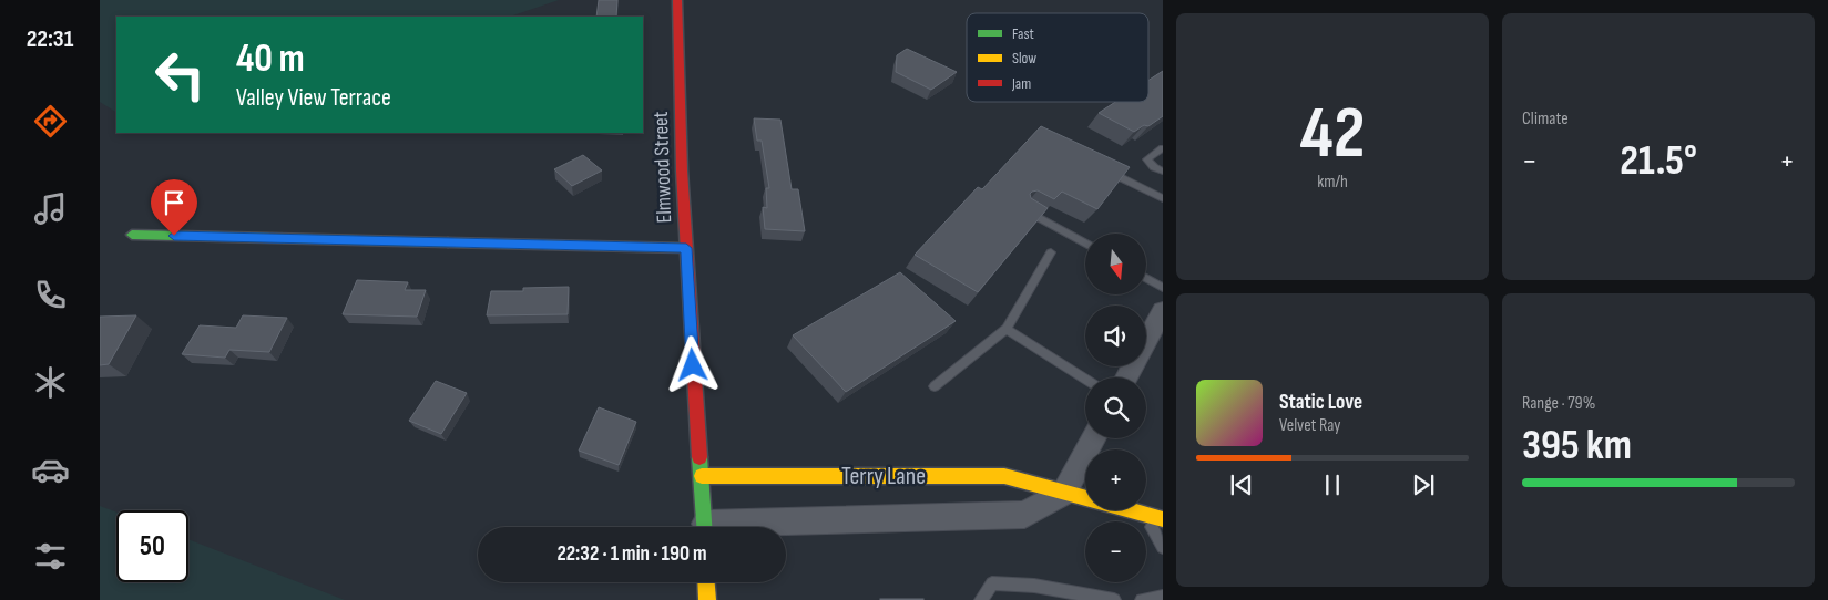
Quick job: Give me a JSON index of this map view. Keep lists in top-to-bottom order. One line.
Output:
{"streets":{"street":["Elmwood Street","Terry Lane"]},"crossings":[["Elmwood Street","Terry Lane"]],"legend":["Fast","Slow","Jam"],"north":"bottom","page":{"tabs":"22:31","tile":[["42","km/h"],"Climate",["Range · 79%","395 km"]],"turn":["40 m","Valley View Terrace"],"heat":["−","21.5°","+"],"map_buttons":["+","−"],"song":["Static Love","Velvet Ray"],"limit":"50","trip":"22:32 · 1 min · 190 m"}}
